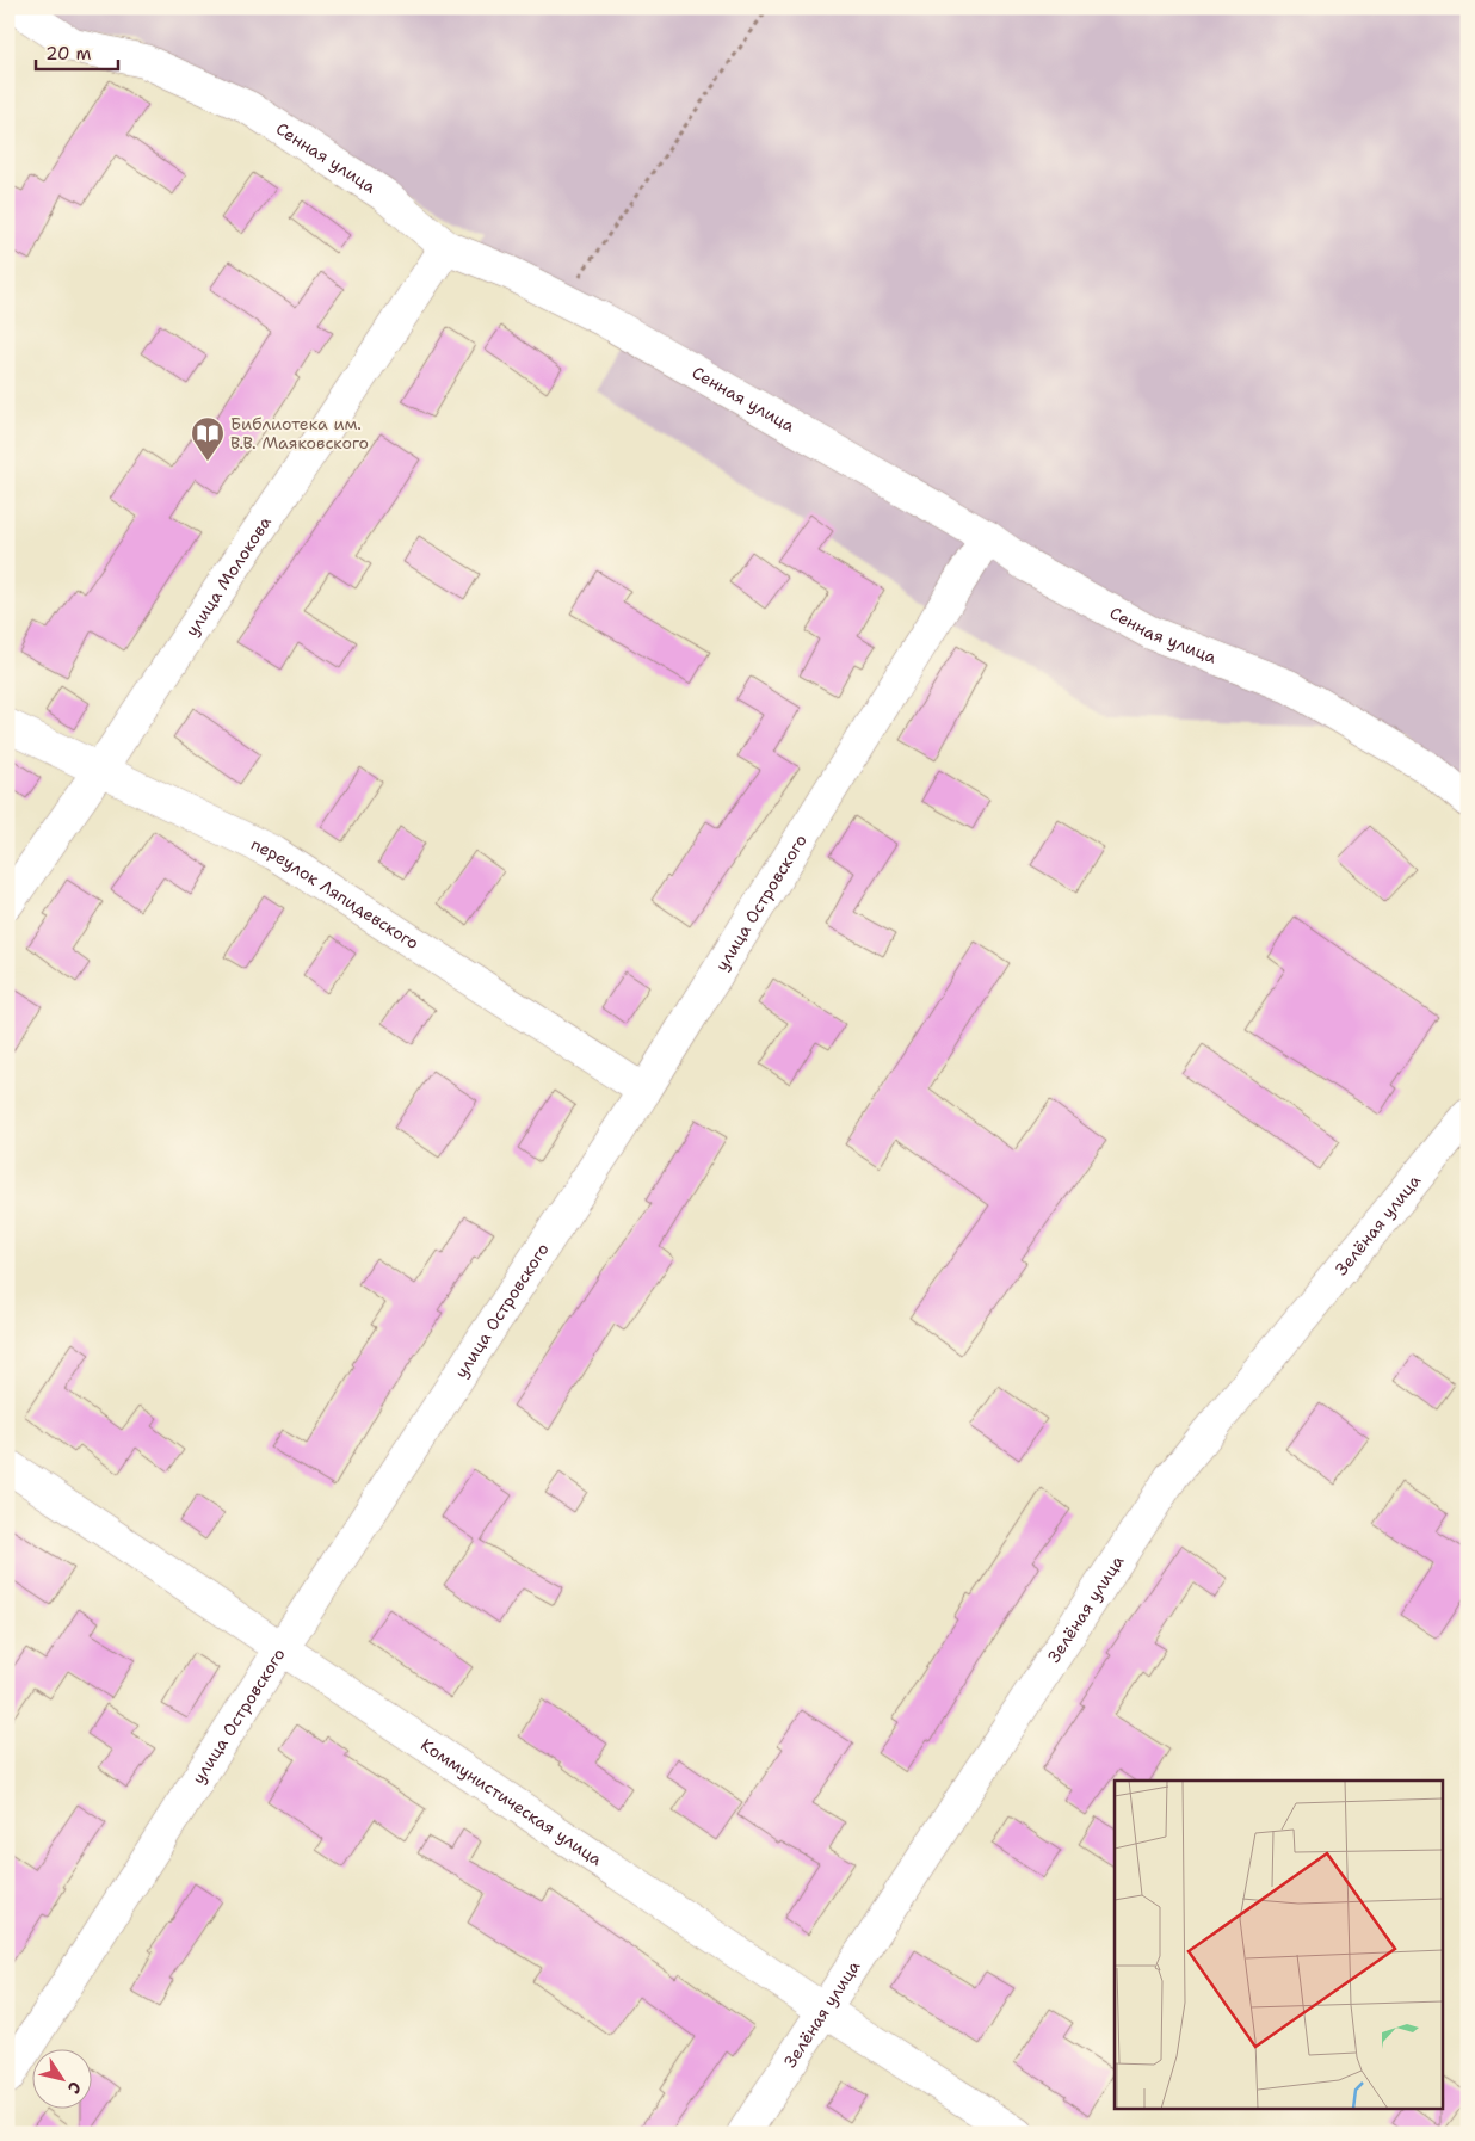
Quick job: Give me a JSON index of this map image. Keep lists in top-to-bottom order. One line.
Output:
{"streets":{"street":["Сенная улица","улица Молокова","переулок Ляпидевского","улица Островского","Зелёная улица","Коммунистическая улица"]},"crossings":[["Сенная улица","улица Молокова"],["Сенная улица","улица Островского"],["улица Молокова","переулок Ляпидевского"],["переулок Ляпидевского","улица Островского"],["улица Островского","Коммунистическая улица"],["Зелёная улица","Коммунистическая улица"]],"places":{"library":["Библиотека им. В.В. Маяковского"]},"scale_bar":"20 m","north":"bottom right"}
